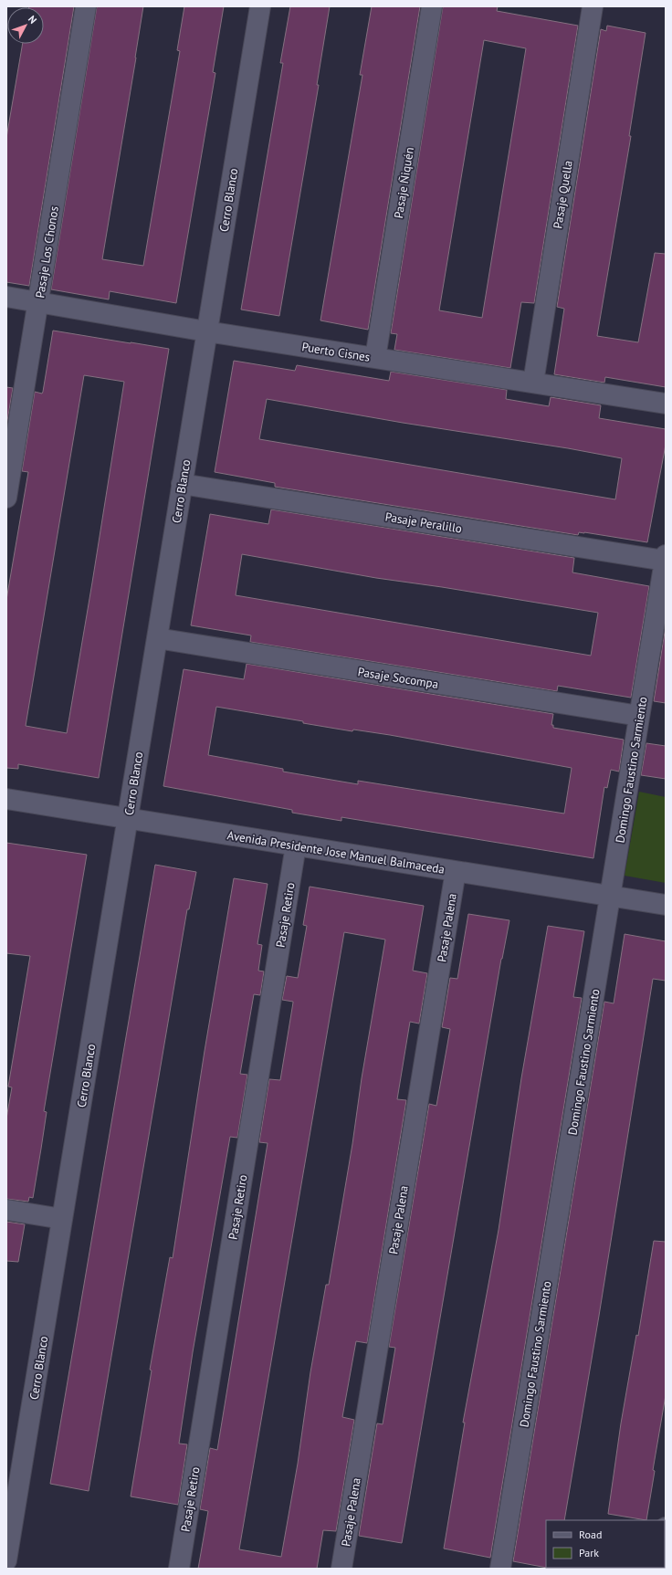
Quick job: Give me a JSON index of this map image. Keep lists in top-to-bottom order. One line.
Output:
{"streets":{"street":["Pasaje Ñiquén","Pasaje Quella","Cerro Blanco","Pasaje Los Chonos","Puerto Cisnes","Pasaje Peralillo","Pasaje Socompa","Domingo Faustino Sarmiento","Avenida Presidente Jose Manuel Balmaceda","Pasaje Retiro","Pasaje Palena"]},"crossings":[["Pasaje Ñiquén","Puerto Cisnes"],["Pasaje Quella","Puerto Cisnes"],["Cerro Blanco","Puerto Cisnes"],["Cerro Blanco","Pasaje Peralillo"],["Cerro Blanco","Pasaje Socompa"],["Cerro Blanco","Avenida Presidente Jose Manuel Balmaceda"],["Pasaje Los Chonos","Puerto Cisnes"],["Pasaje Peralillo","Domingo Faustino Sarmiento"],["Pasaje Socompa","Domingo Faustino Sarmiento"],["Domingo Faustino Sarmiento","Avenida Presidente Jose Manuel Balmaceda"],["Avenida Presidente Jose Manuel Balmaceda","Pasaje Retiro"],["Avenida Presidente Jose Manuel Balmaceda","Pasaje Palena"]],"legend":["Road","Park"],"north":"top right"}
